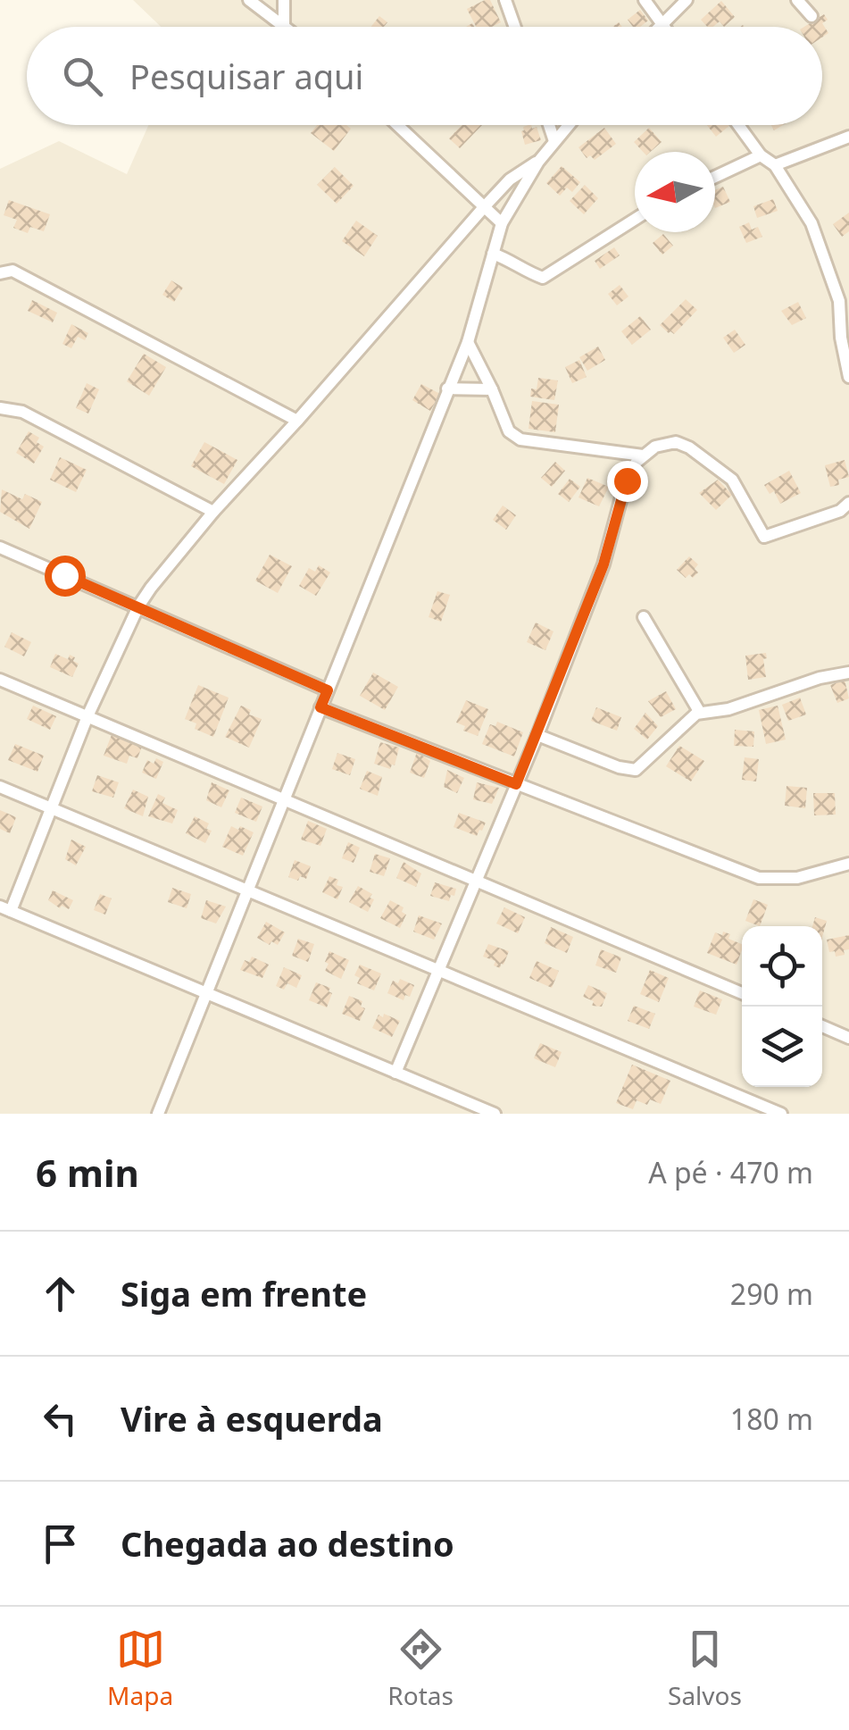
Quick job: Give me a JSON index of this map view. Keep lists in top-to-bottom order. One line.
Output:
{"north":"left","page":{"search":"Pesquisar aqui","heading":["6 min","A pé · 470 m"],"list":[["Siga em frente","290 m"],["Vire à esquerda","180 m"],"Chegada ao destino"],"nav":["Mapa","Rotas","Salvos"]}}
